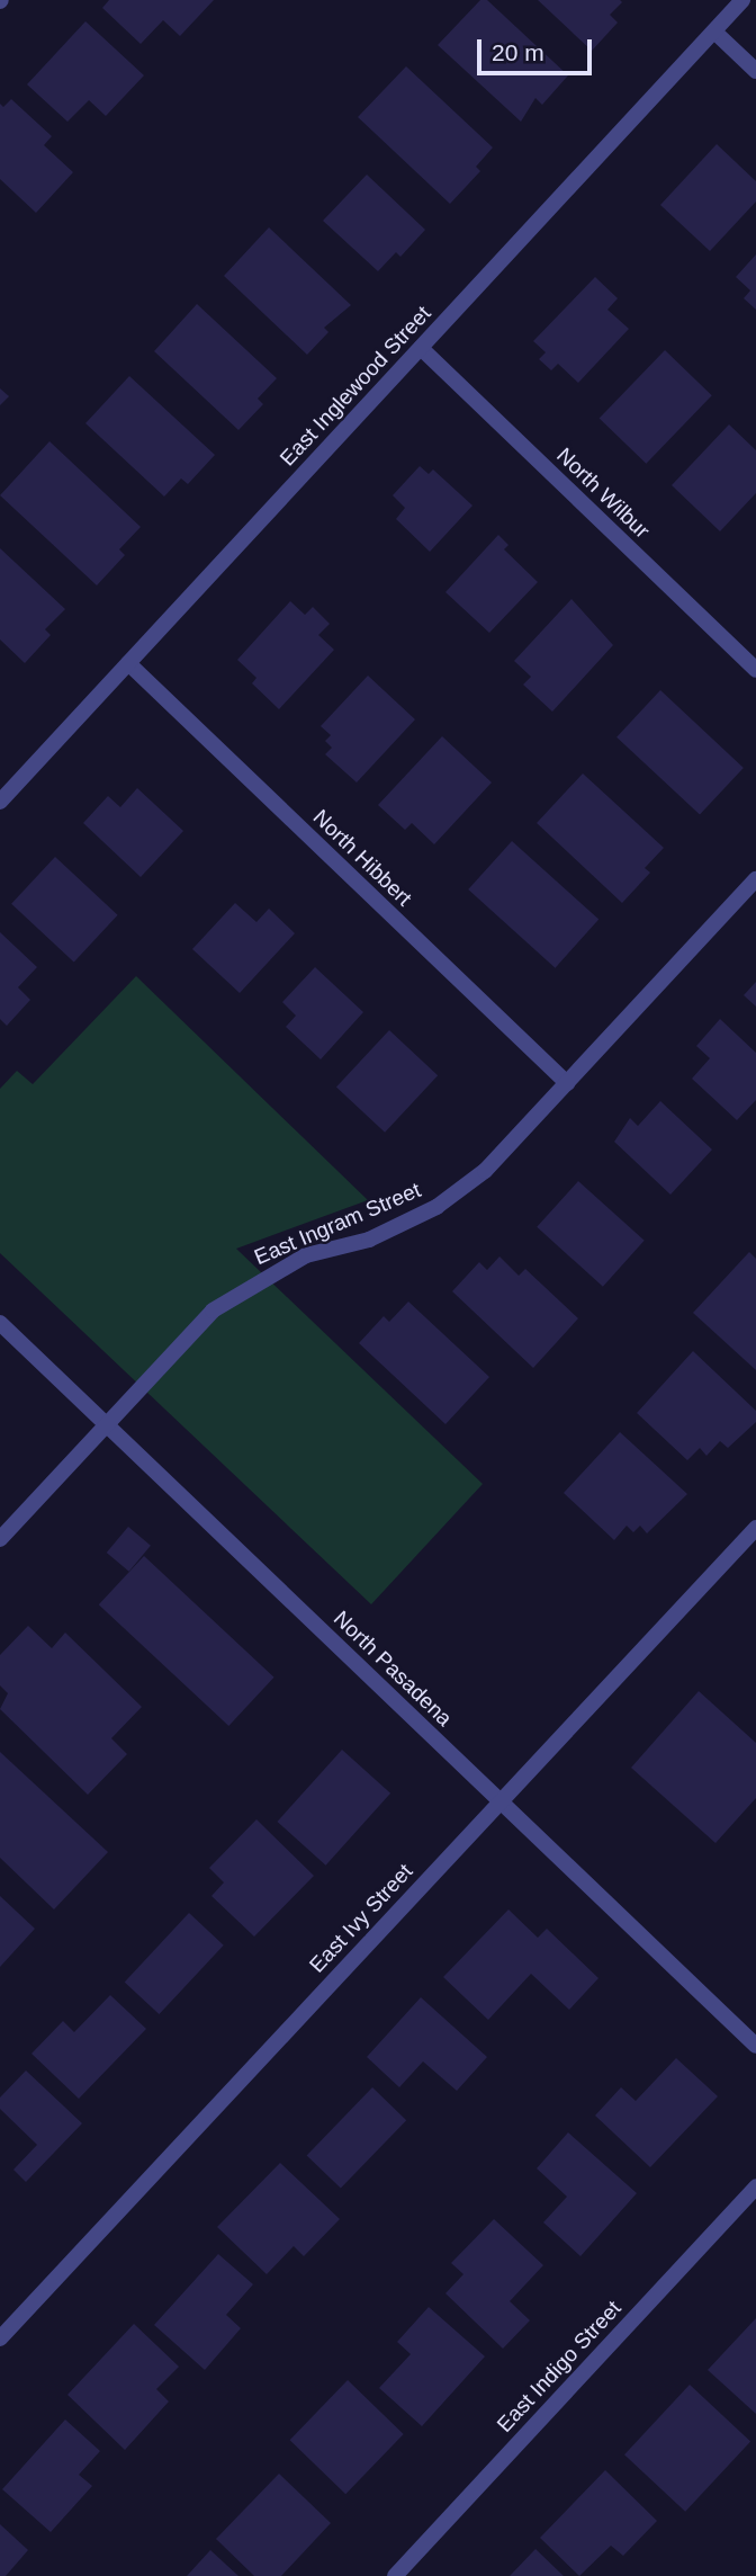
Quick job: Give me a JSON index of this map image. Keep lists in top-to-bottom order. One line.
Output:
{"streets":{"street":["East Inglewood Street","North Wilbur","North Hibbert","East Ingram Street","North Pasadena","East Ivy Street","East Indigo Street"]},"crossings":[["East Inglewood Street","North Wilbur"],["East Inglewood Street","North Hibbert"],["North Hibbert","East Ingram Street"],["East Ingram Street","North Pasadena"],["North Pasadena","East Ivy Street"]],"scale_bar":"20 m"}
